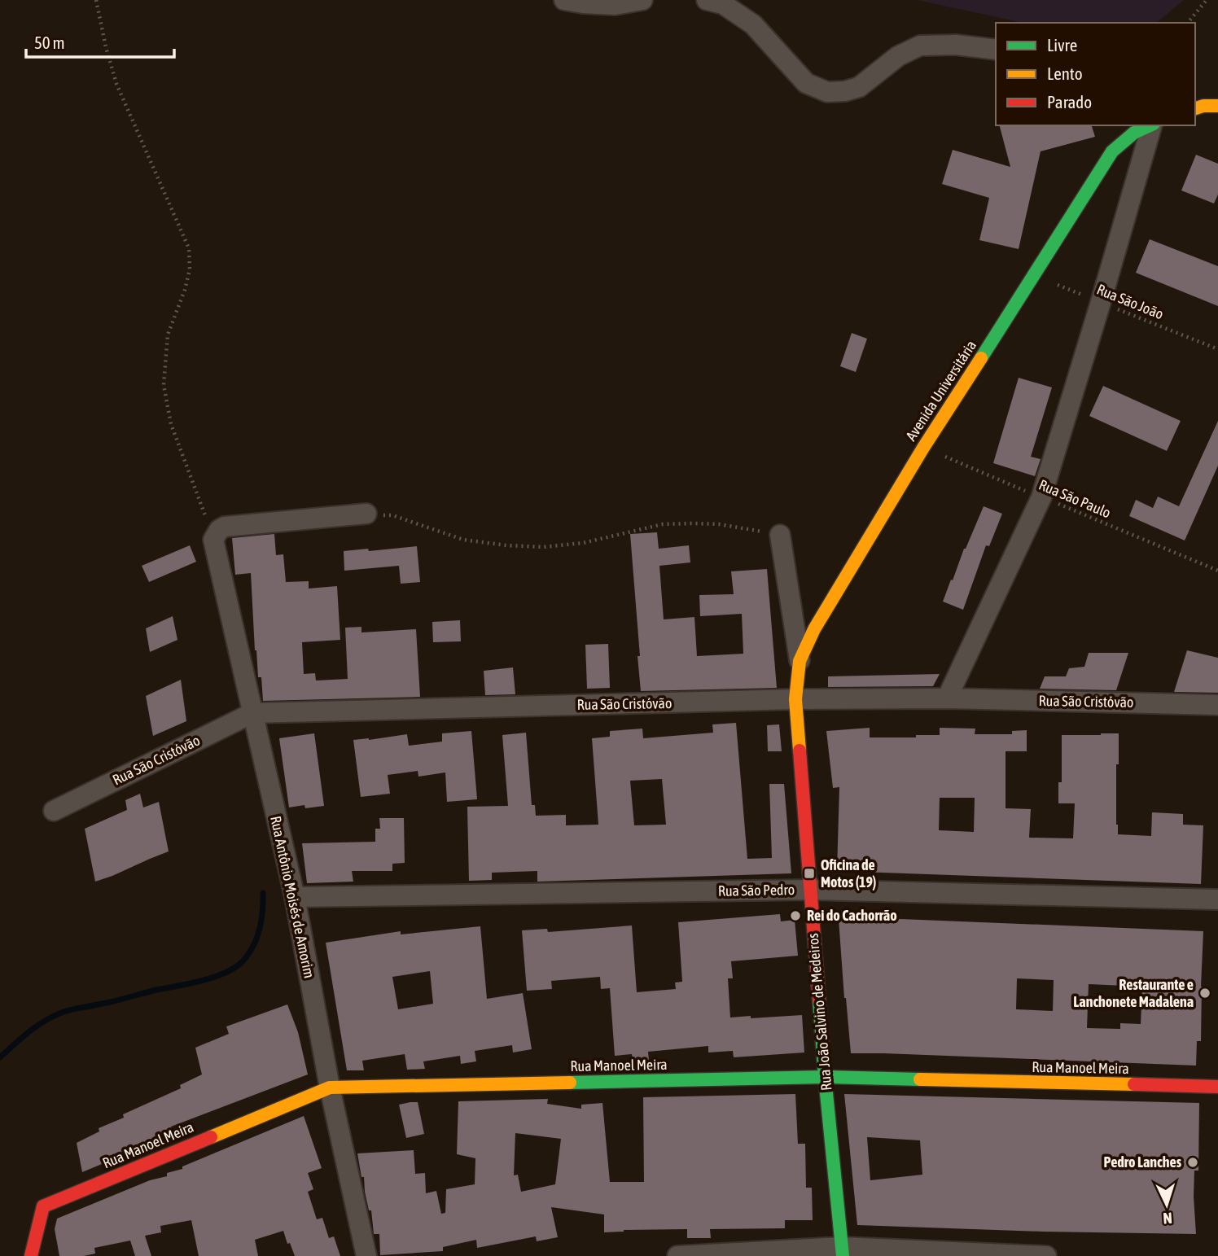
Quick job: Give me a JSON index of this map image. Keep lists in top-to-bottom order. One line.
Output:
{"streets":{"street":["Avenida Universitária","Rua São Cristóvão","Rua São Pedro","Rua Antônio Moisés de Amorim","Rua João Salvino de Medeiros","Rua Manoel Meira"],"path":["Rua São João","Rua São Paulo"]},"crossings":[["Rua São João","Avenida Universitária"],["Avenida Universitária","Rua São Paulo"],["Avenida Universitária","Rua São Cristóvão"],["Avenida Universitária","Rua João Salvino de Medeiros"],["Rua São Cristóvão","Rua Antônio Moisés de Amorim"],["Rua São Cristóvão","Rua João Salvino de Medeiros"],["Rua São Pedro","Rua Antônio Moisés de Amorim"],["Rua São Pedro","Rua João Salvino de Medeiros"],["Rua Antônio Moisés de Amorim","Rua Manoel Meira"],["Rua João Salvino de Medeiros","Rua Manoel Meira"]],"places":{"transit":["Oficina de Motos (19)"],"other":["Rei do Cachorrão","Restaurante e Lanchonete Madalena","Pedro Lanches"]},"legend":["Livre","Lento","Parado"],"scale_bar":"50 m","north":"bottom"}
